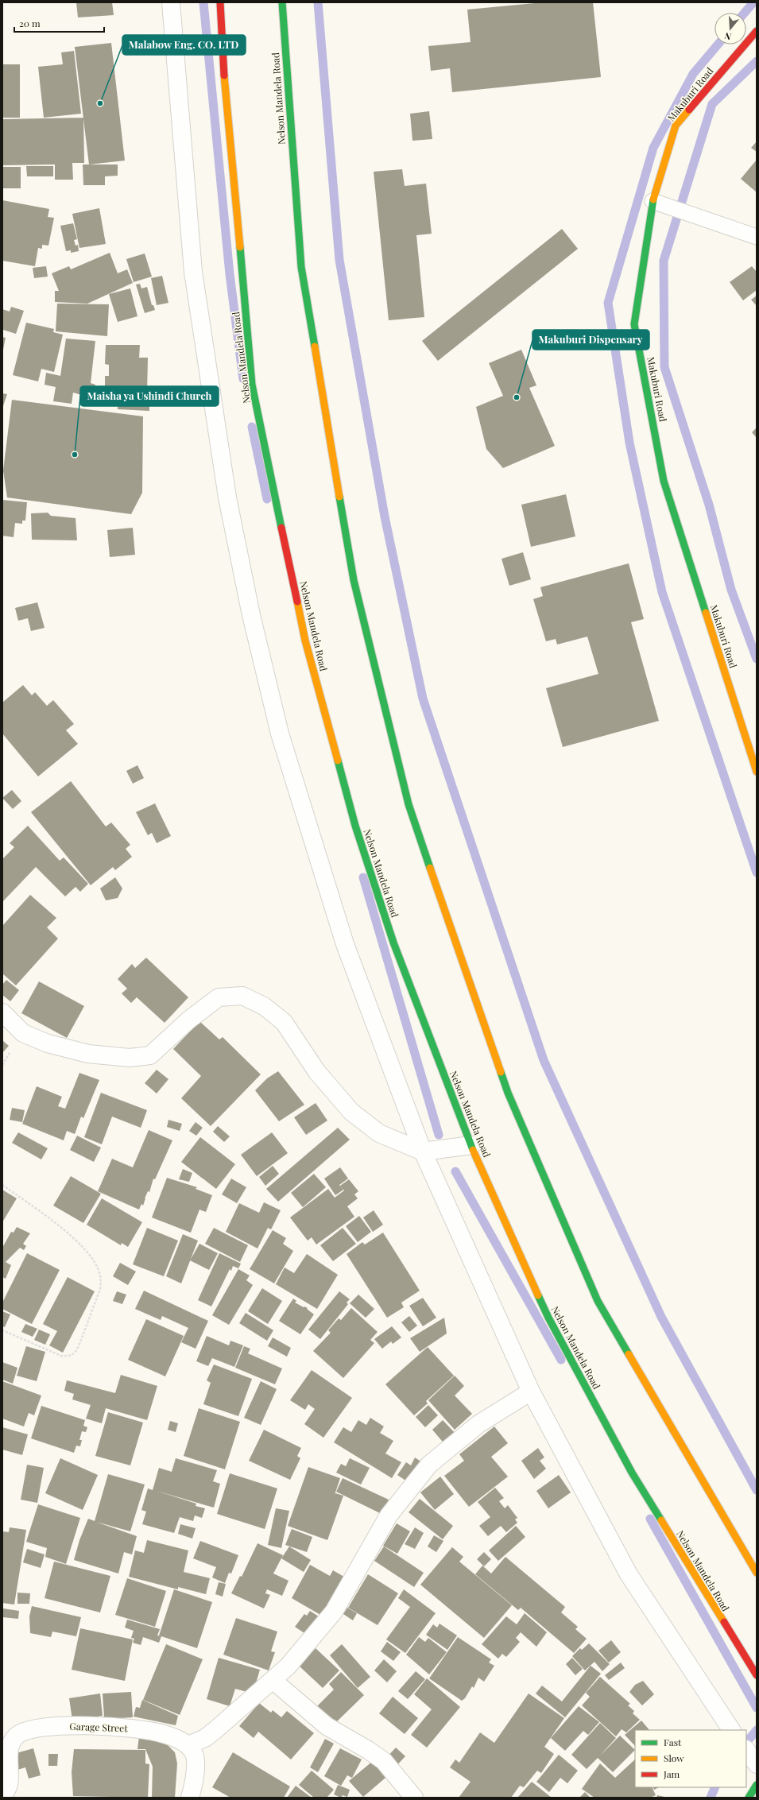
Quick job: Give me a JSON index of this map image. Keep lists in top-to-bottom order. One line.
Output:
{"streets":{"main road":["Makuburi Road","Nelson Mandela Road"],"street":["Garage Street"]},"places":["Malabow Eng. CO. LTD","Makuburi Dispensary","Maisha ya Ushindi Church"],"legend":["Fast","Slow","Jam"],"scale_bar":"20 m","north":"bottom"}
